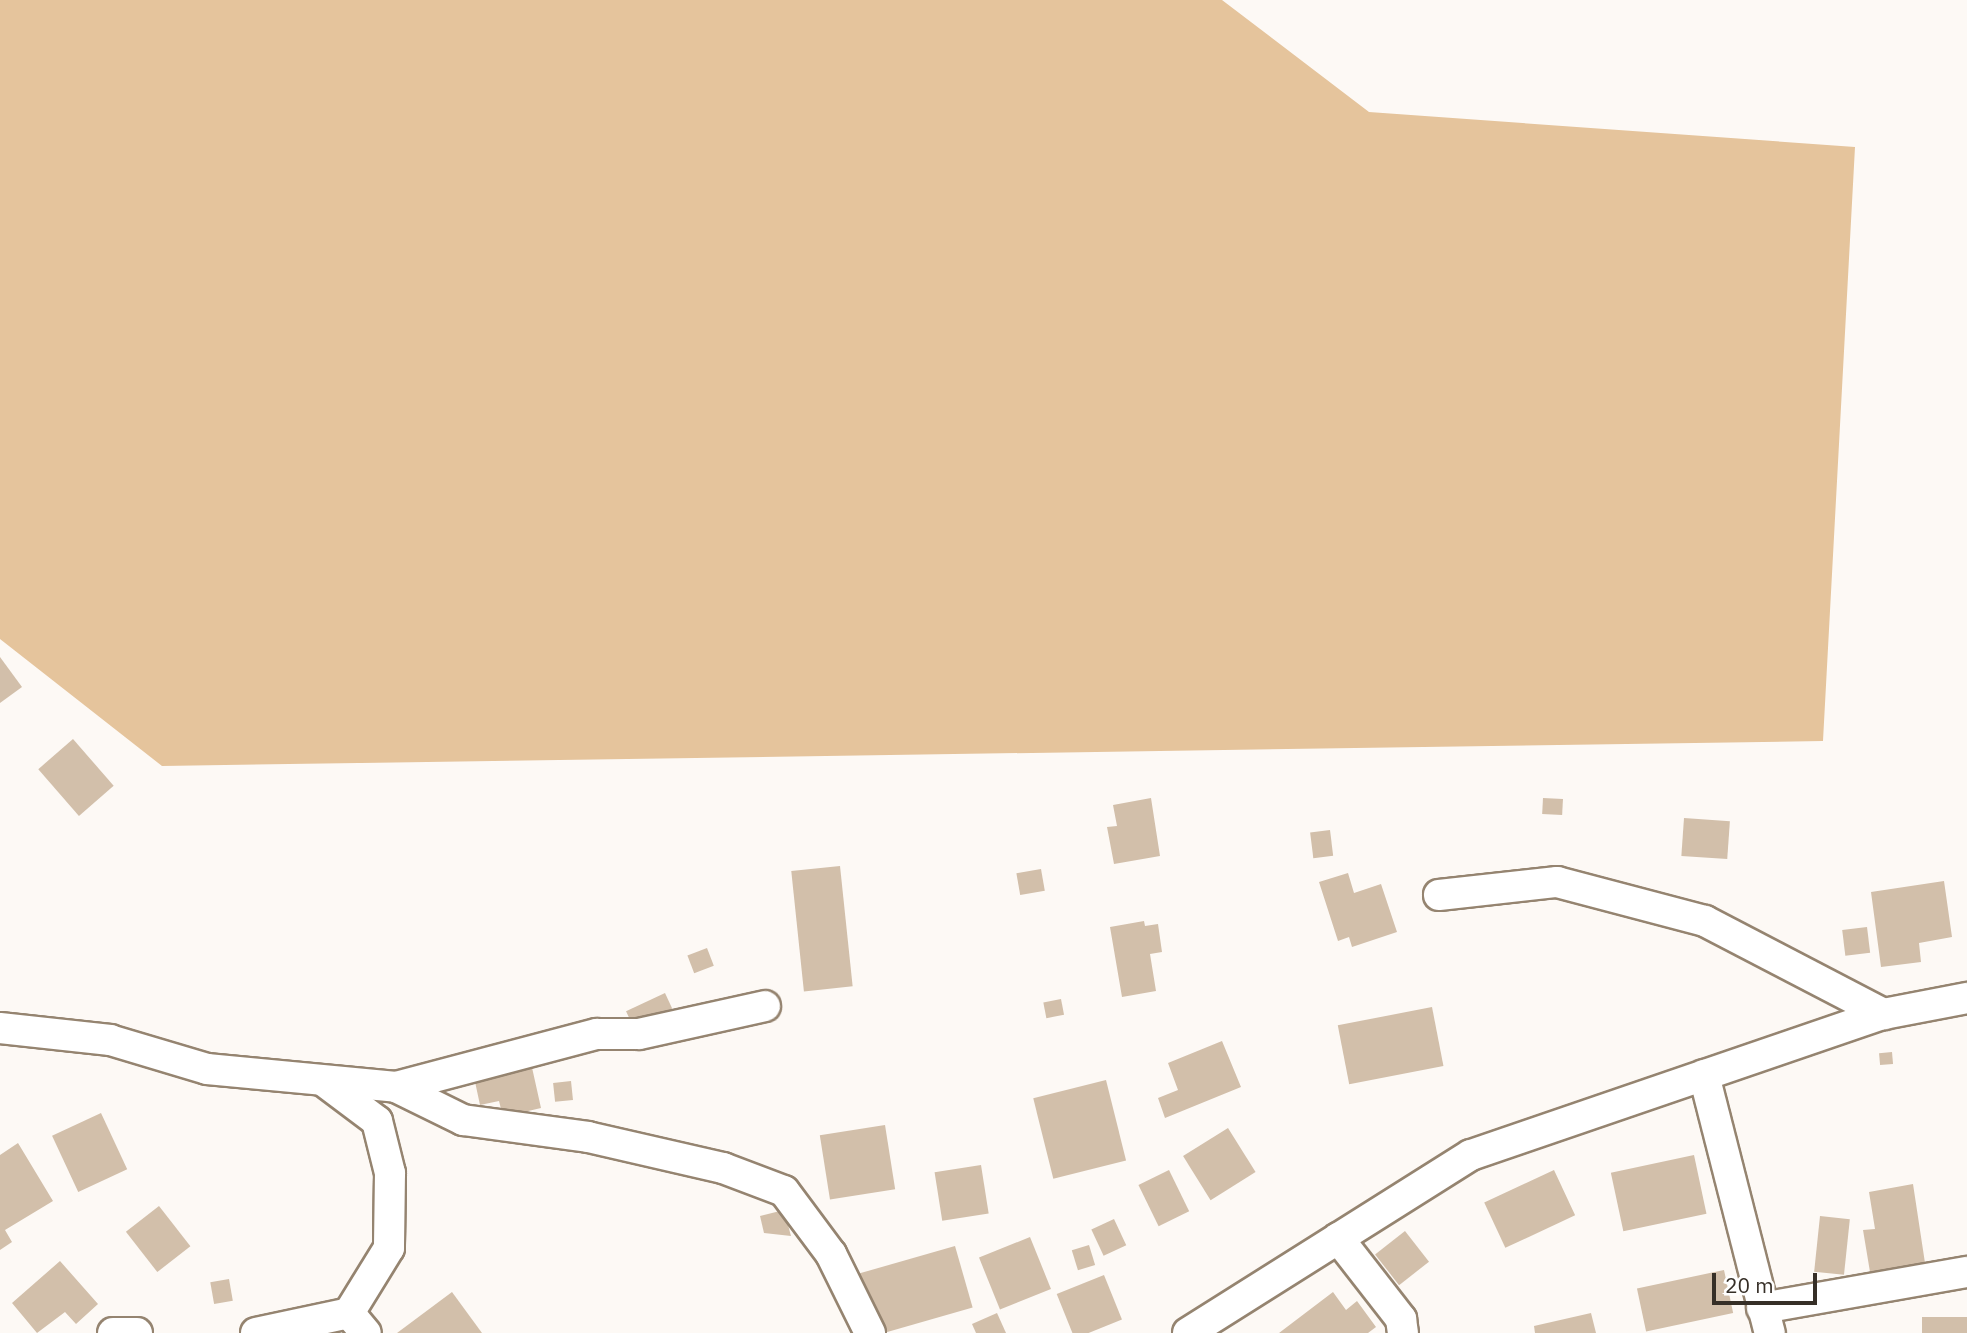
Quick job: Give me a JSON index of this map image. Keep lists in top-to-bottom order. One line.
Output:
{"scale_bar":"20 m"}
